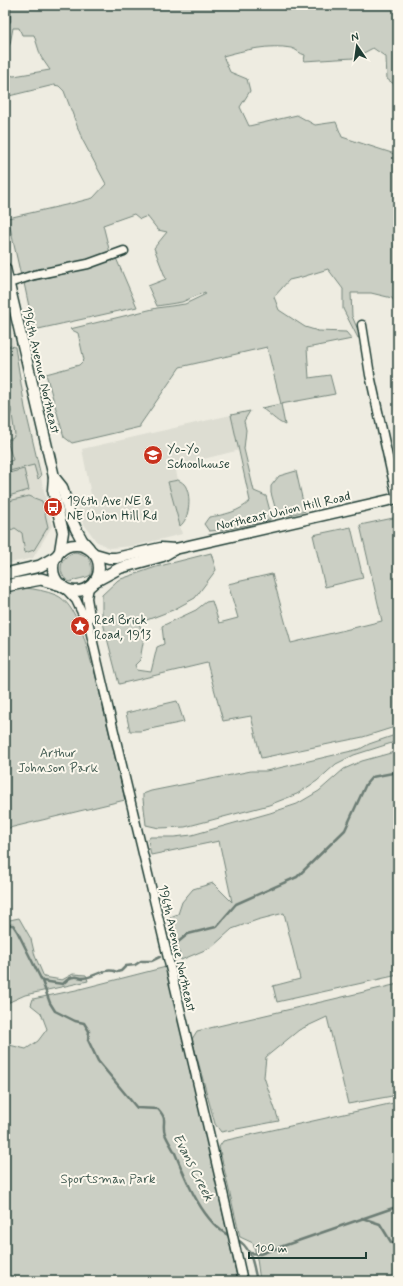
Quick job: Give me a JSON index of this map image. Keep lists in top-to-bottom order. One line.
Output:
{"streets":{"street":["196th Avenue Northeast","Northeast Union Hill Road"]},"crossings":[["196th Avenue Northeast","Northeast Union Hill Road"]],"water":["Evans Creek"],"parks":["Arthur Johnson Park","Sportsman Park"],"places":{"school or university":["Yo-Yo Schoolhouse"],"bus stop":["196th Ave NE & NE Union Hill Rd"],"place":["Red Brick Road, 1913"]},"scale_bar":"100 m","north":"top"}
